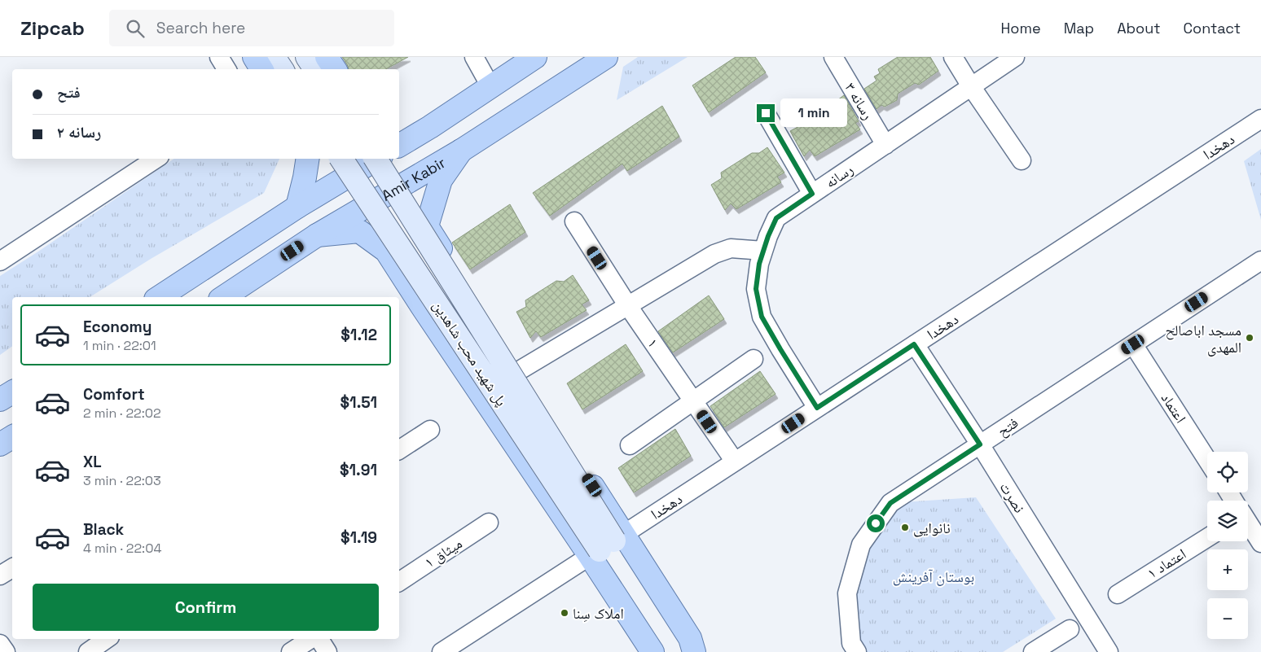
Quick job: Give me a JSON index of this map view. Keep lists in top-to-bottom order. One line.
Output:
{"streets":{"main road":["Amir Kabir","پل شهید محب شاهدین"],"street":["رسانه ۳","دهخدا","رسانه","۱","اعتماد","فتح","نصرت","میثاق ۱","اعتماد ۱"]},"crossings":[["رسانه ۳","رسانه"],["دهخدا","رسانه"],["دهخدا","۱"],["دهخدا","پل شهید محب شاهدین"],["دهخدا","نصرت"],["اعتماد","فتح"],["فتح","نصرت"]],"parks":["بوستان آفرینش"],"places":["مسجد اباصالح المهدی","نانوایی","املاک سِنا"],"page":{"header":"Zipcab","search":"Search here","nav":["Home","Map","About","Contact"],"banner":["فتح","رسانه ۲"],"bubble":"1 min","list":[{"name":"Economy","note":"1 min · 22:01","value":"$1.12"},{"name":"Comfort","note":"2 min · 22:02","value":"$1.51"},{"name":"XL","note":"3 min · 22:03","value":"$1.91"},{"name":"Black","note":"4 min · 22:04","value":"$1.19"}],"map_buttons":["+","−"],"buttons":"Confirm"}}
